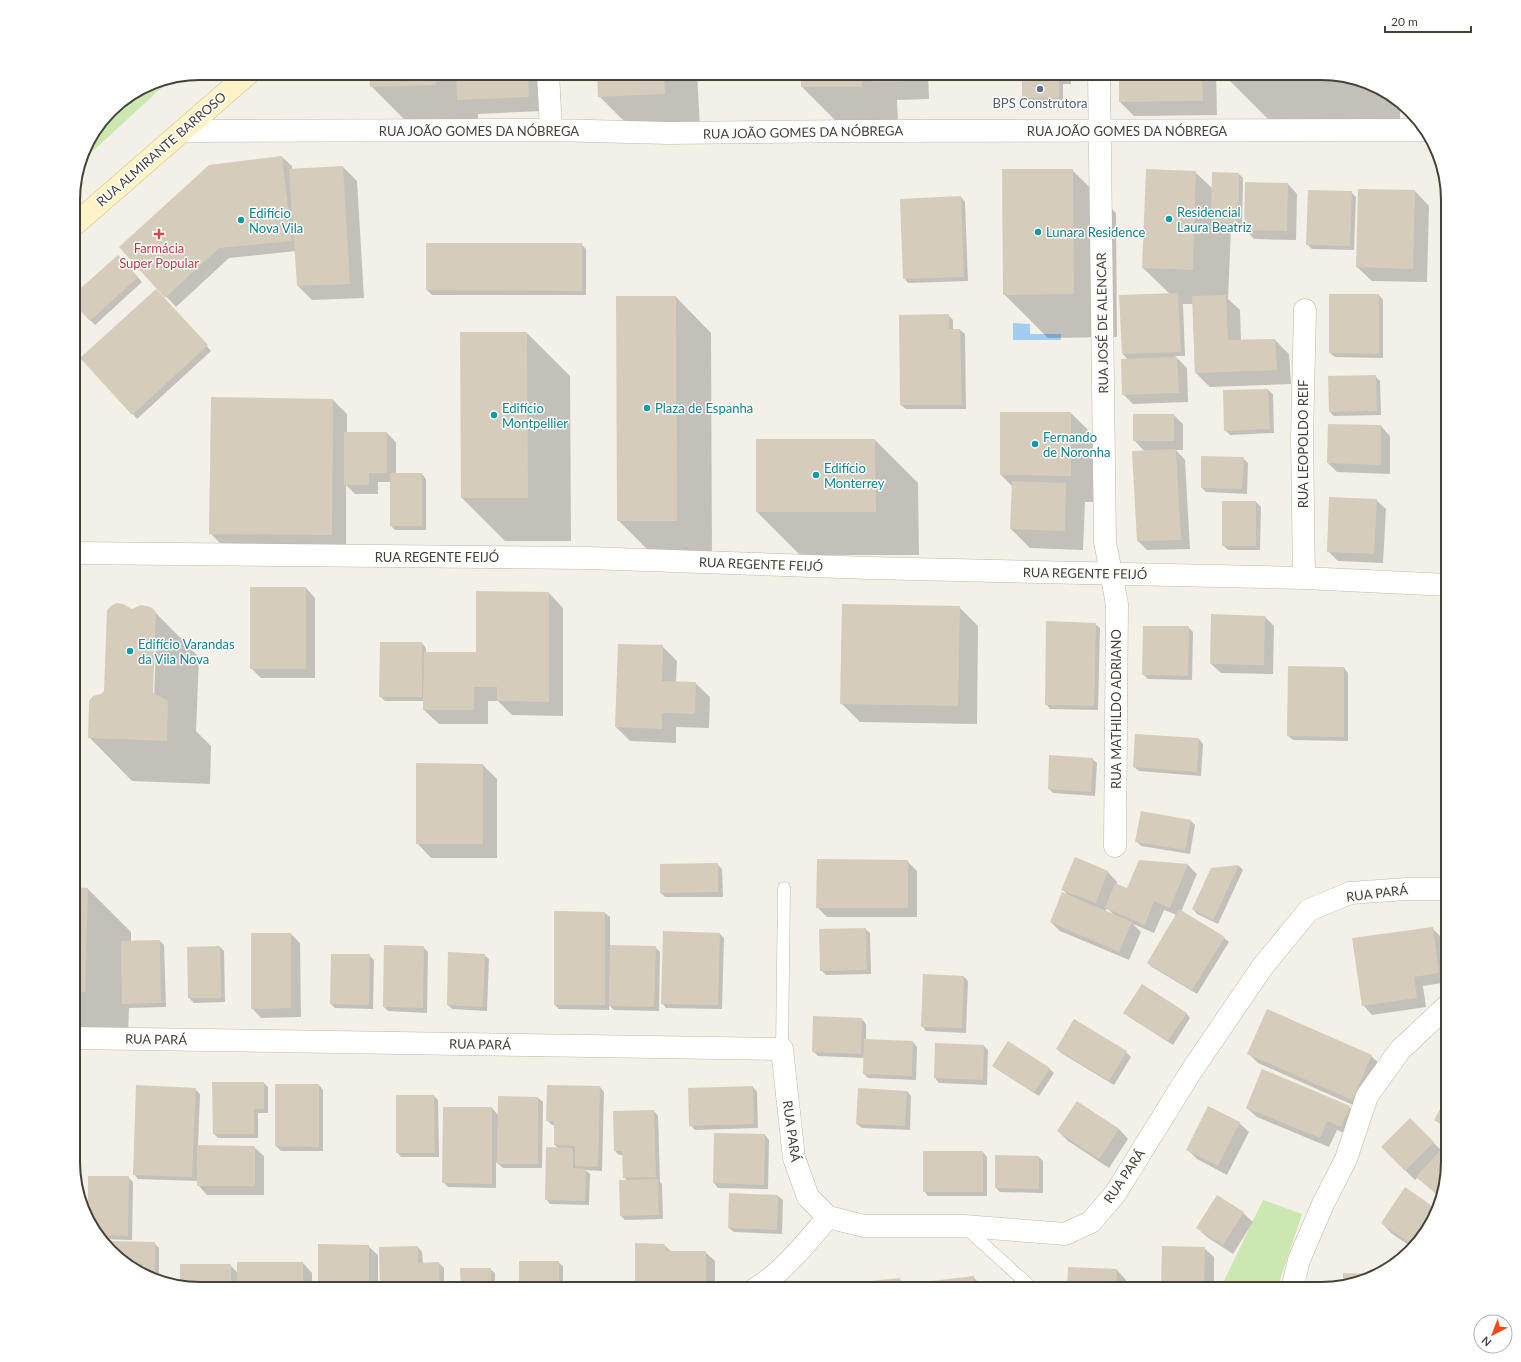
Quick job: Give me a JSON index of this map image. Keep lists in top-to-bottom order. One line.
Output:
{"streets":{"main road":["RUA ALMIRANTE BARROSO"],"street":["RUA JOÃO GOMES DA NÓBREGA","RUA JOSÉ DE ALENCAR","RUA LEOPOLDO REIF","RUA REGENTE FEIJÓ","RUA MATHILDO ADRIANO","RUA PARÁ"]},"crossings":[["RUA JOÃO GOMES DA NÓBREGA","RUA ALMIRANTE BARROSO"],["RUA JOÃO GOMES DA NÓBREGA","RUA JOSÉ DE ALENCAR"],["RUA JOSÉ DE ALENCAR","RUA REGENTE FEIJÓ"],["RUA JOSÉ DE ALENCAR","RUA MATHILDO ADRIANO"],["RUA LEOPOLDO REIF","RUA REGENTE FEIJÓ"],["RUA REGENTE FEIJÓ","RUA MATHILDO ADRIANO"]],"places":{"other":["BPS Construtora","Residencial Laura Beatriz","Edifício Nova Vila","Lunara Residence","Plaza de Espanha","Edifício Montpellier","Fernando de Noronha","Edifício Monterrey","Edifício Varandas da Vila Nova"],"health":["Farmácia Super Popular"]},"scale_bar":"20 m","north":"bottom left"}
